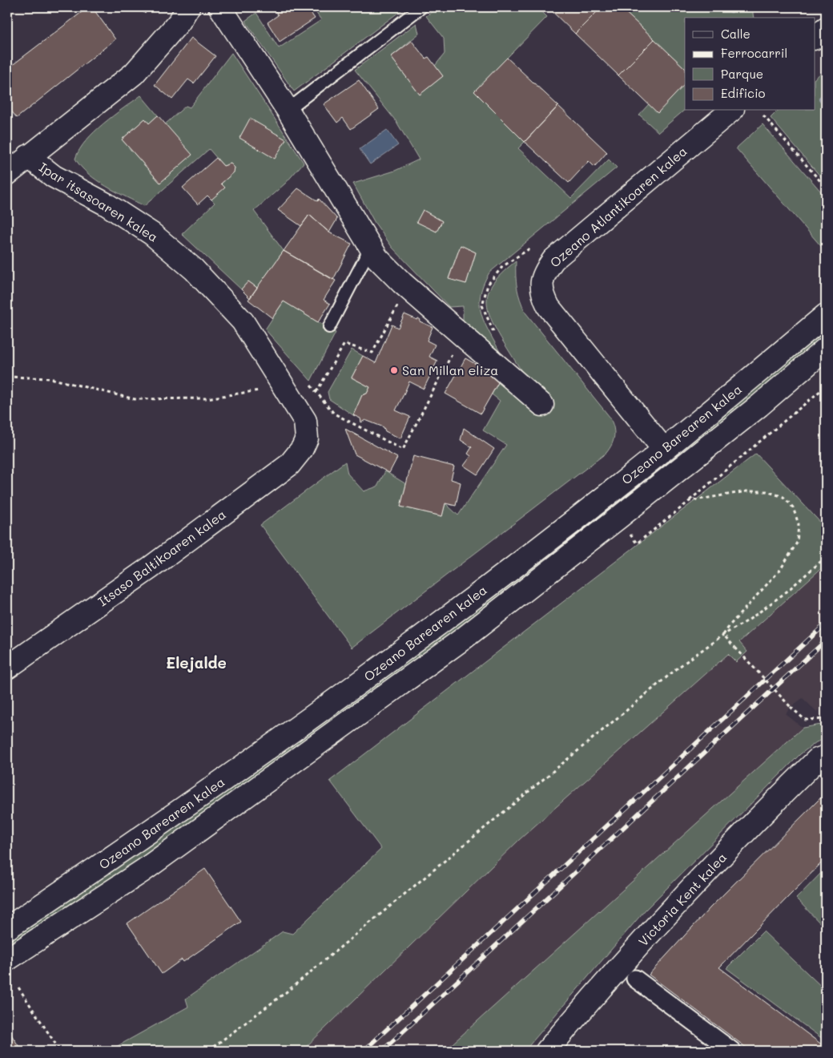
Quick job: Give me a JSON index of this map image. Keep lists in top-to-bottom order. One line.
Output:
{"streets":{"street":["Ipar itsasoaren kalea","Ozeano Atlantikoaren kalea","Ozeano Barearen kalea","Itsaso Baltikoaren kalea","Victoria Kent kalea"]},"crossings":[["Ipar itsasoaren kalea","Itsaso Baltikoaren kalea"],["Ozeano Atlantikoaren kalea","Ozeano Barearen kalea"]],"districts":["Elejalde"],"places":["San Millan eliza"],"legend":["Calle","Ferrocarril","Parque","Edificio"]}
